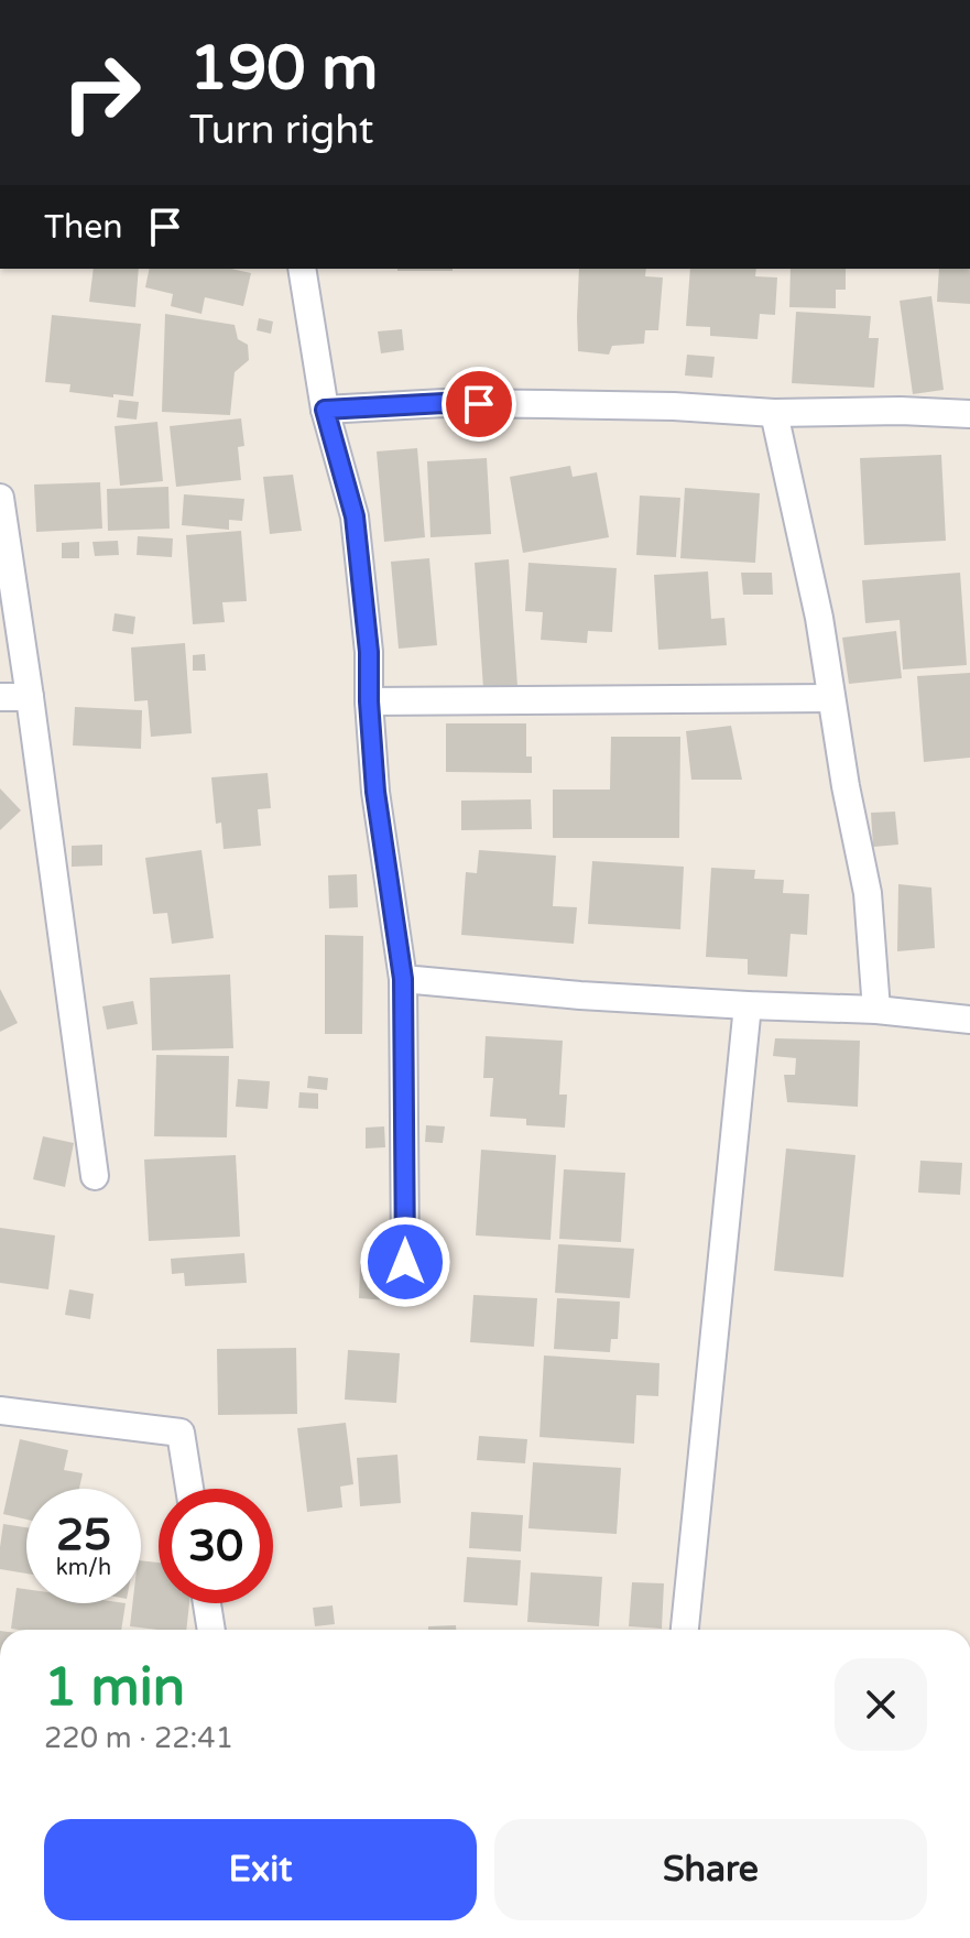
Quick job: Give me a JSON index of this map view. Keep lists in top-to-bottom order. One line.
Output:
{"page":{"turn":["190 m","Turn right"],"then":"Then","speed":"25 km/h","limit":"30","heading":["1 min","220 m · 22:41"],"buttons":["Exit","Share"]}}
